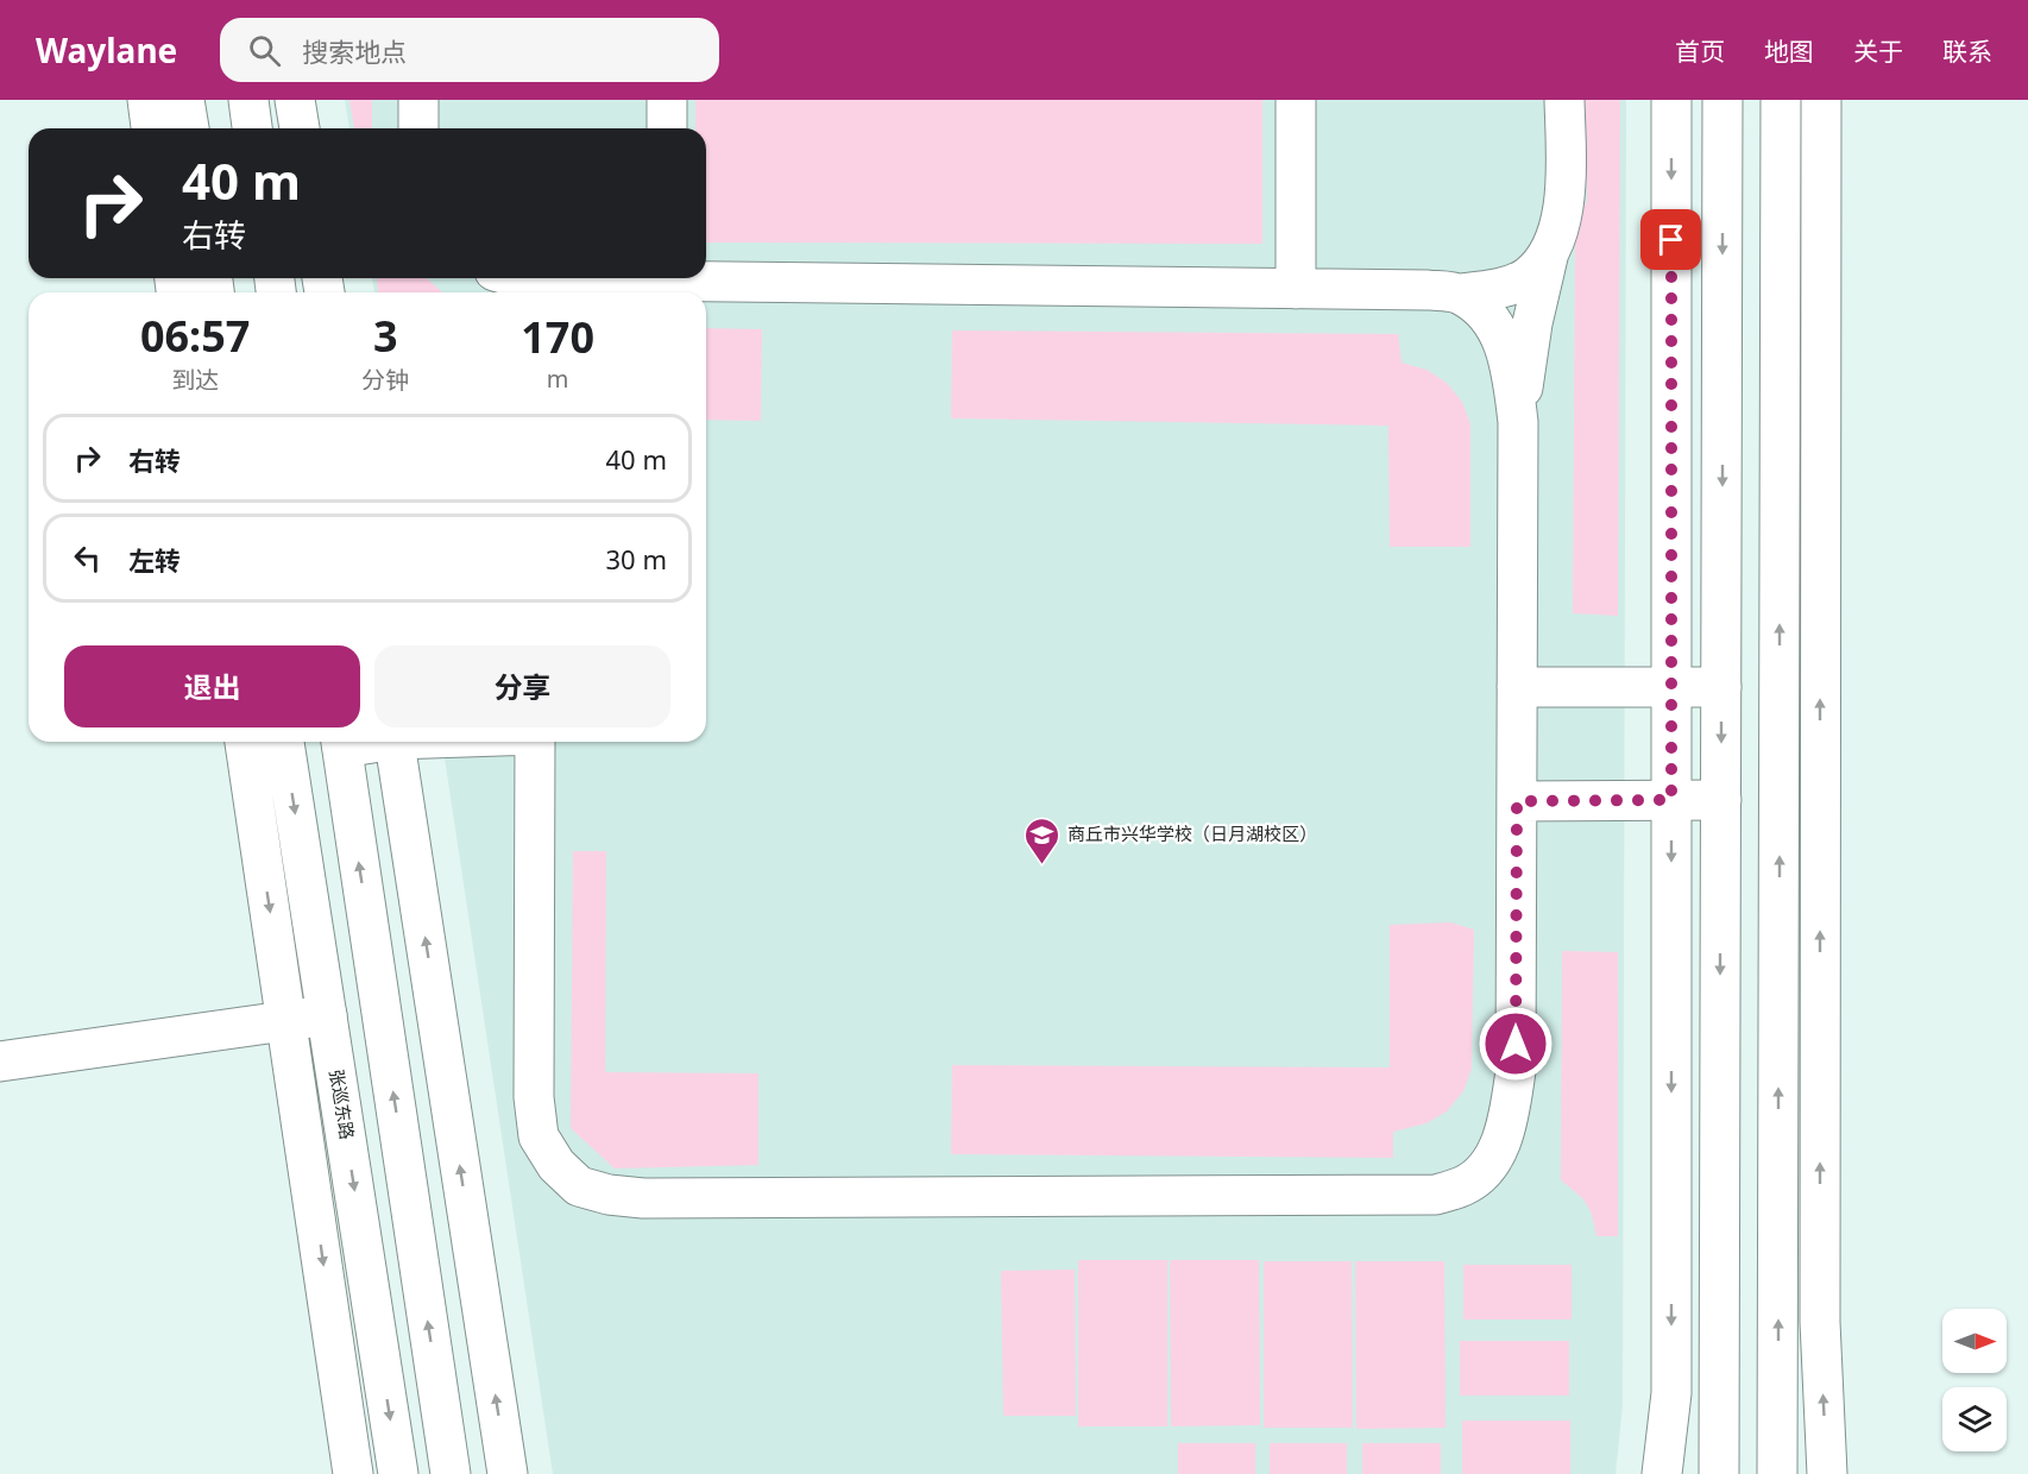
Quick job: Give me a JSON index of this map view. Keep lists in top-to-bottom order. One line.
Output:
{"streets":{"main road":["张巡东路"]},"places":{"school or university":["商丘市兴华学校（日月湖校区）"]},"north":"right","page":{"header":"Waylane","search":"搜索地点","nav":["首页","地图","关于","联系"],"turn":["40 m","右转"],"eta":["06:57","到达","3","分钟","170","m"],"list":[{"name":"右转","value":"40 m"},{"name":"左转","value":"30 m"}],"buttons":["退出","分享"]}}
